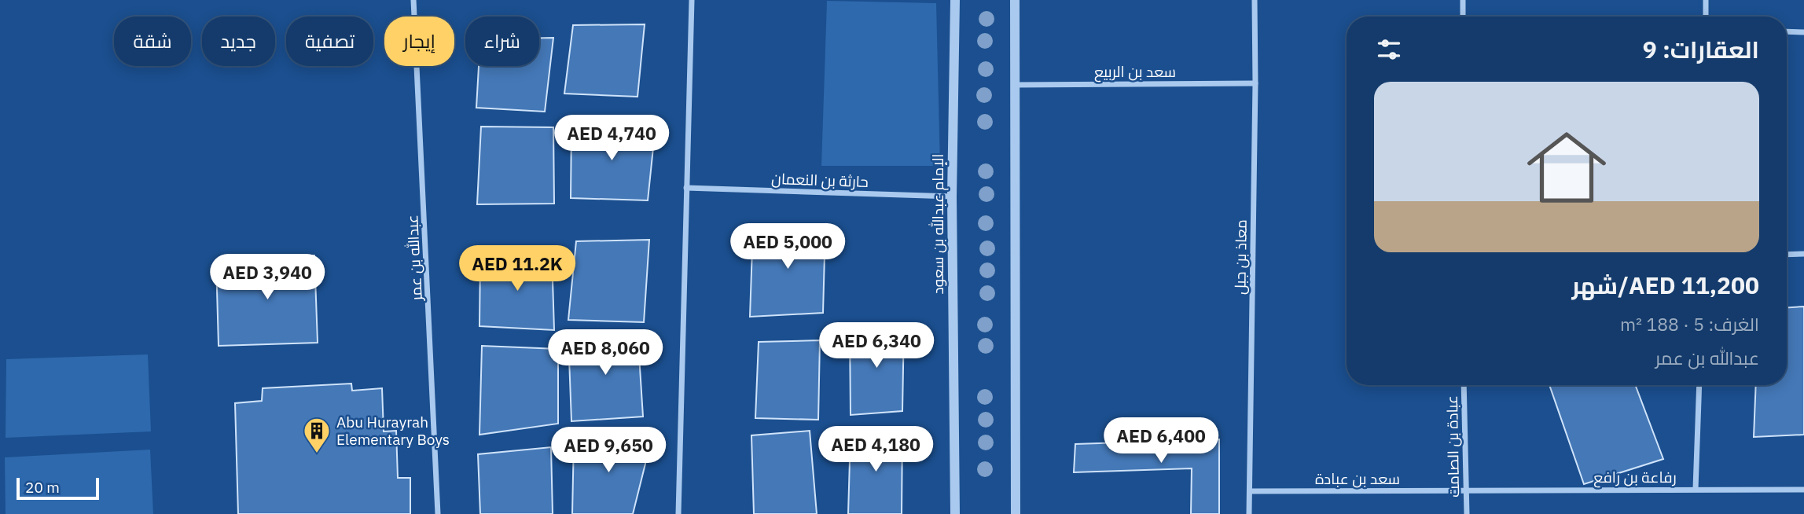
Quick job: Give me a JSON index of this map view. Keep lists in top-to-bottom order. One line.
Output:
{"streets":{"street":["سعد بن الربيع","حارثة بن النعمان","الإمام عبدالله بن سعود","معاذ بن جبل","عبدالله بن عمر","عبادة بن الصامت","رفاعة بن رافع","سعد بن عبادة"]},"crossings":[["سعد بن الربيع","معاذ بن جبل"],["حارثة بن النعمان","الإمام عبدالله بن سعود"],["معاذ بن جبل","سعد بن عبادة"],["عبادة بن الصامت","رفاعة بن رافع"],["عبادة بن الصامت","سعد بن عبادة"],["رفاعة بن رافع","سعد بن عبادة"]],"places":{"building":["Abu Hurayrah Elementary Boys"]},"scale_bar":"20 m","page":{"chip":["شراء","إيجار","تصفية","جديد","شقة"],"heading":"العقارات: 9","list":[{"name":"AED 11,200/شهر","note":"الغرف: 5 · 188 m² · عبدالله بن عمر"}],"price":["AED 4,740","AED 5,000","AED 11.2K","AED 3,940","AED 6,340","AED 8,060","AED 6,400","AED 4,180","AED 9,650"],"scale":"20 m"}}
